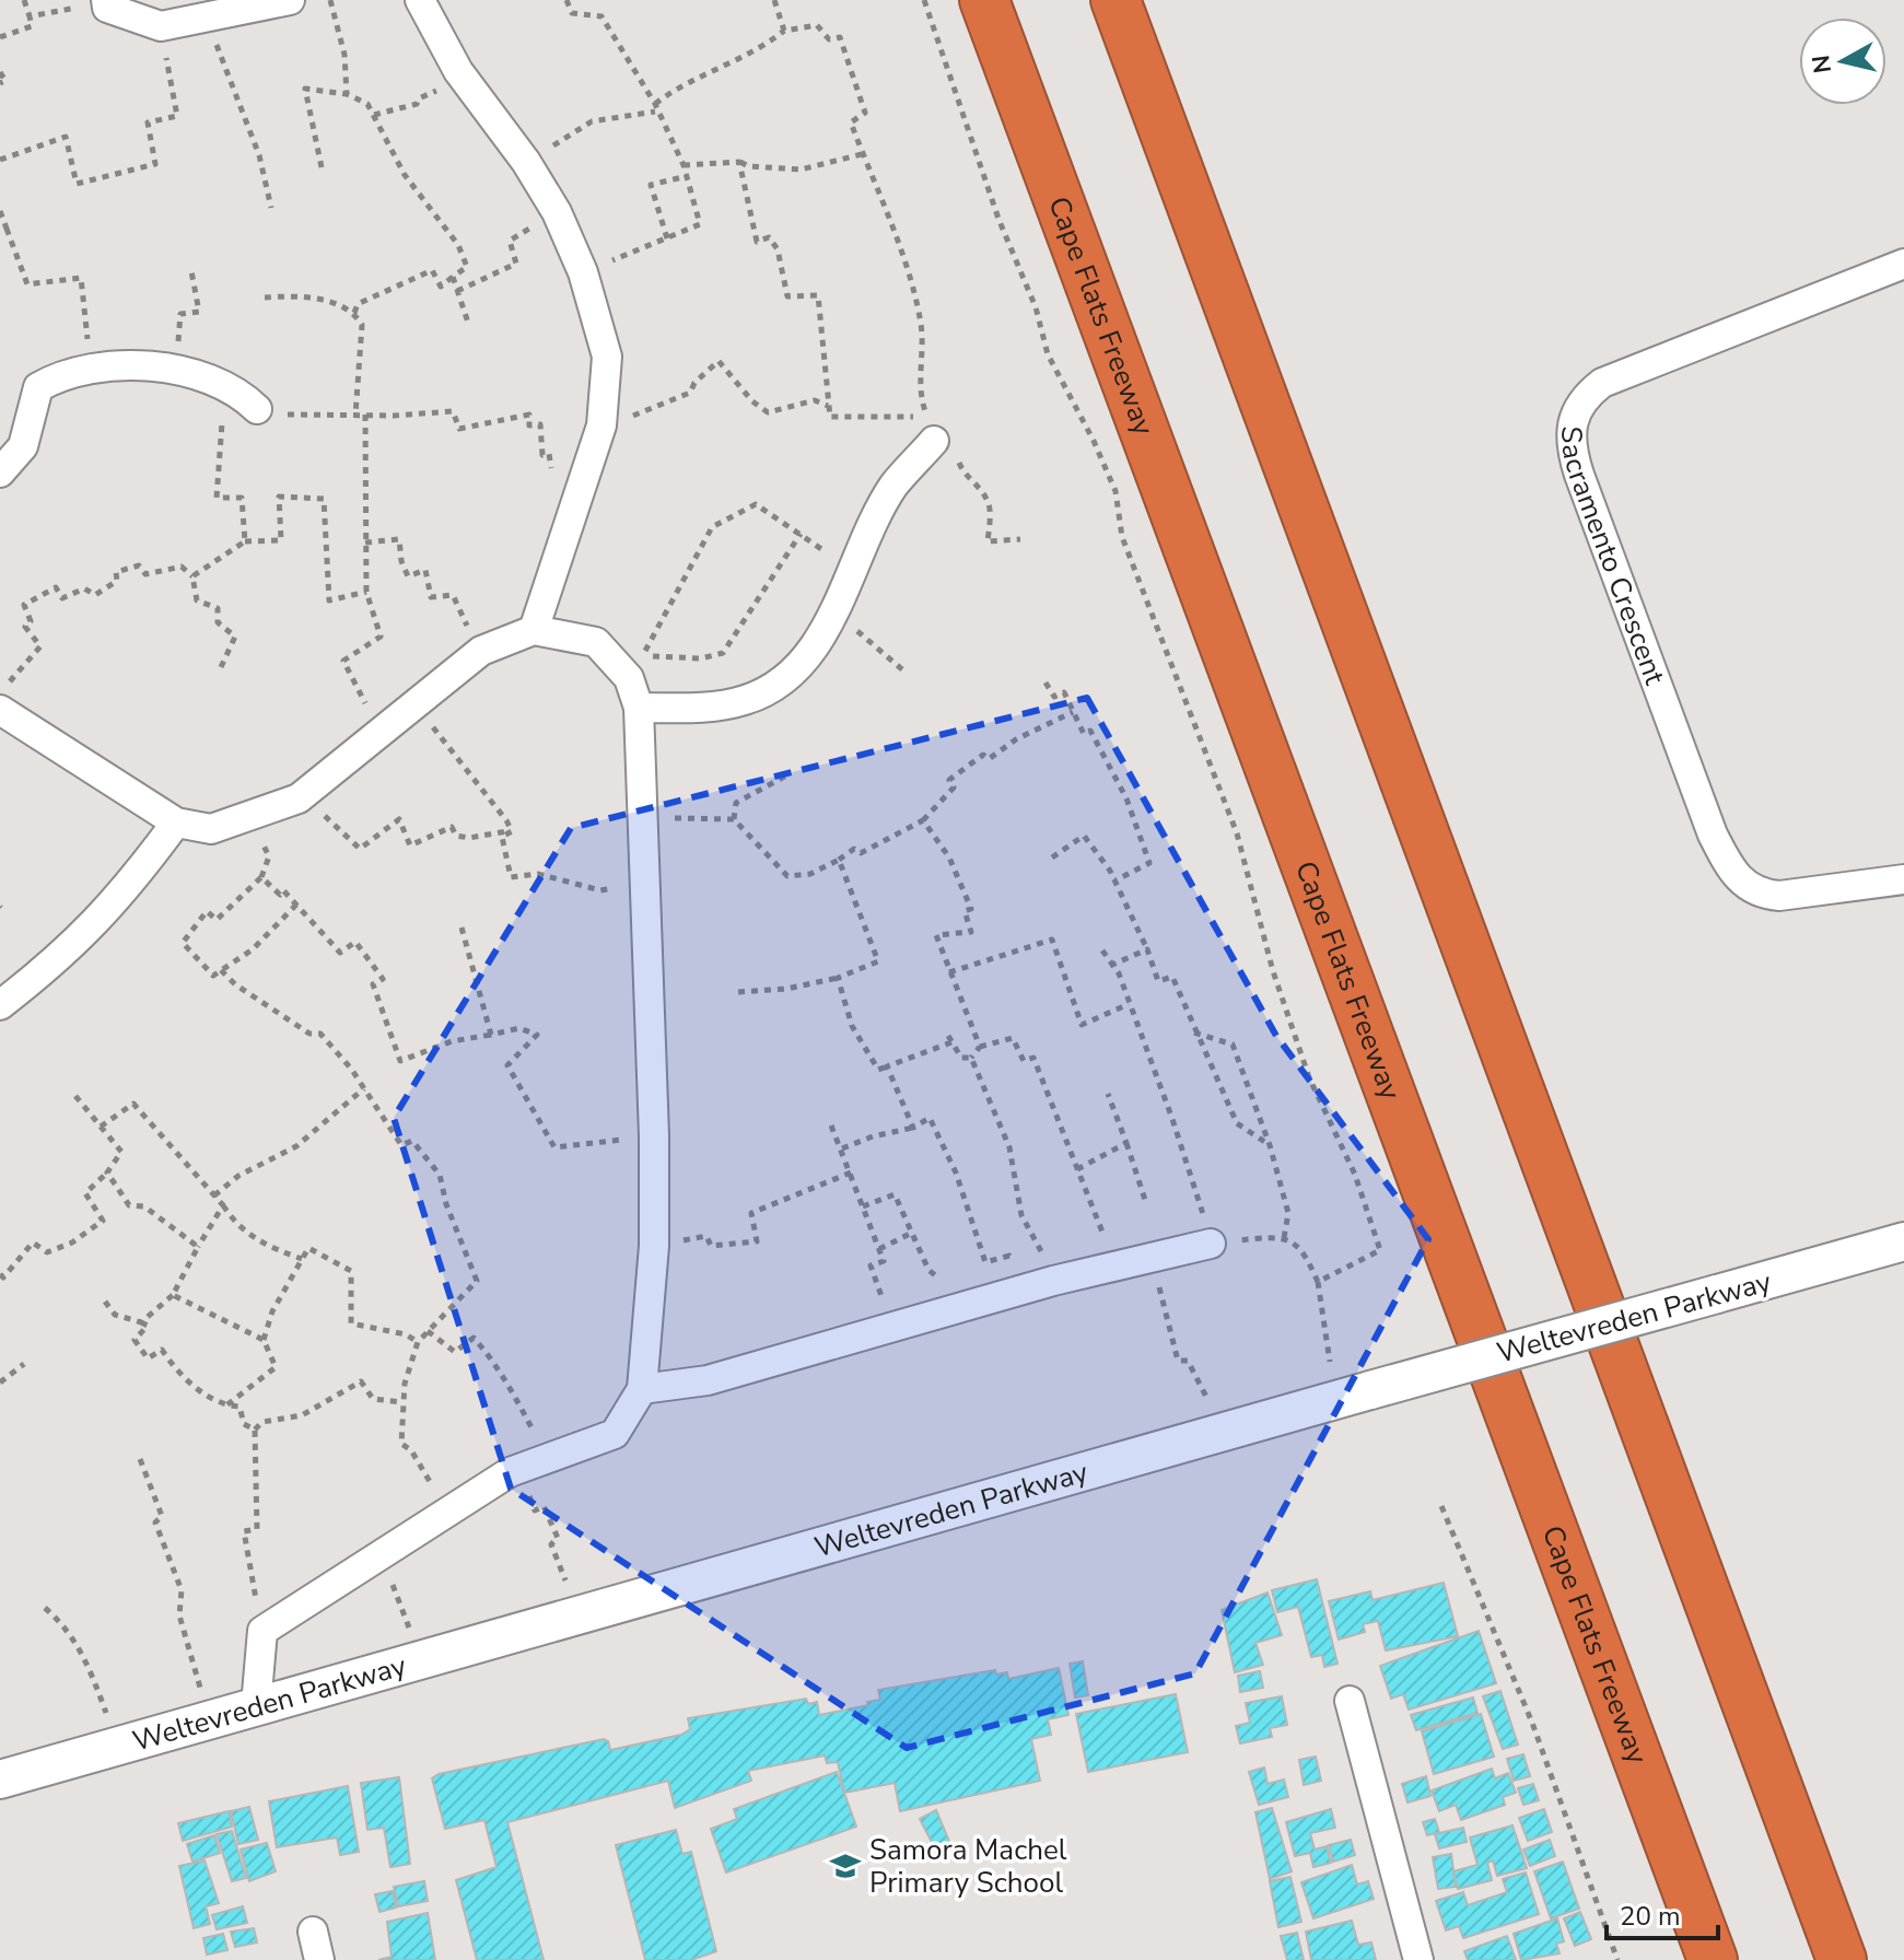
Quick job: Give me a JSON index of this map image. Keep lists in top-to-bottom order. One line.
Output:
{"streets":{"highway":["Cape Flats Freeway"],"street":["Sacramento Crescent","Weltevreden Parkway"]},"places":{"school or university":["Samora Machel Primary School"]},"scale_bar":"20 m","north":"left"}
